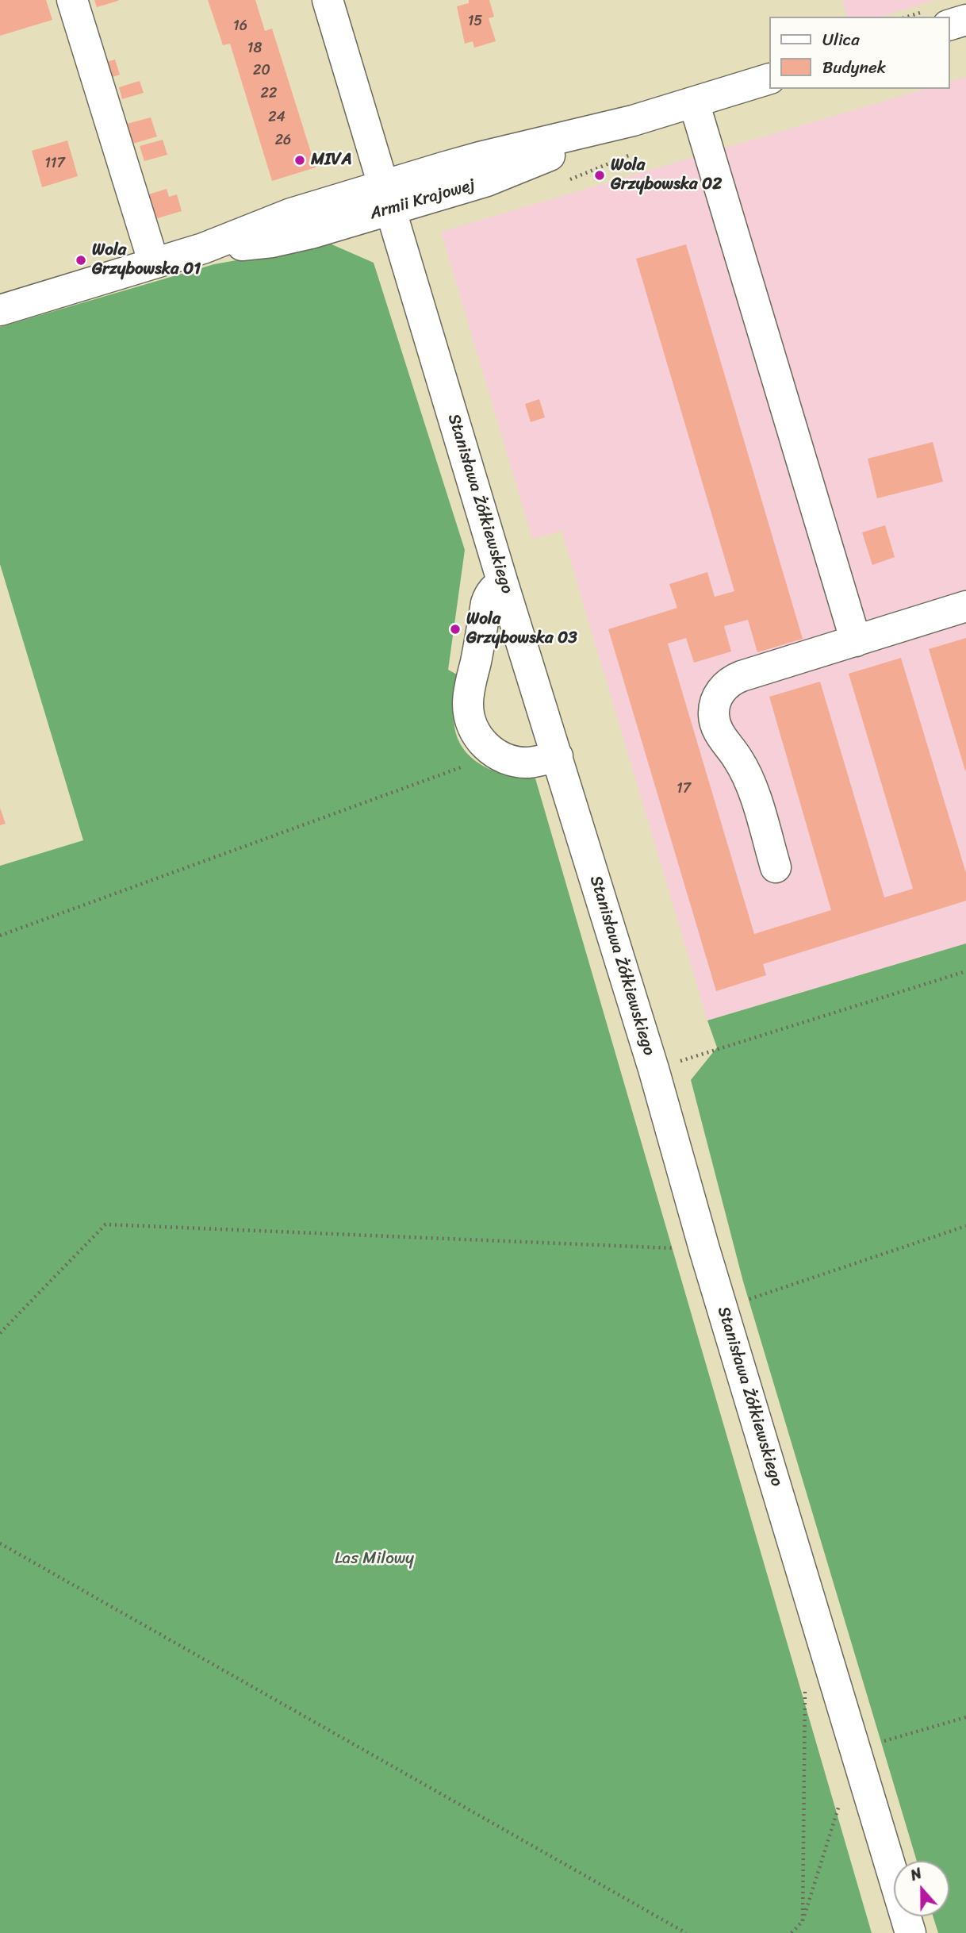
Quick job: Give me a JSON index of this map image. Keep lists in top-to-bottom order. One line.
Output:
{"streets":{"street":["Armii Krajowej","Stanisława Żółkiewskiego"]},"crossings":[["Armii Krajowej","Stanisława Żółkiewskiego"]],"parks":["Las Milowy"],"places":["MIVA","Wola Grzybowska 02","Wola Grzybowska 01","Wola Grzybowska 03"],"house_numbers":["15","16","18","20","22","24","26","117","17"],"legend":["Ulica","Budynek"],"north":"top"}
